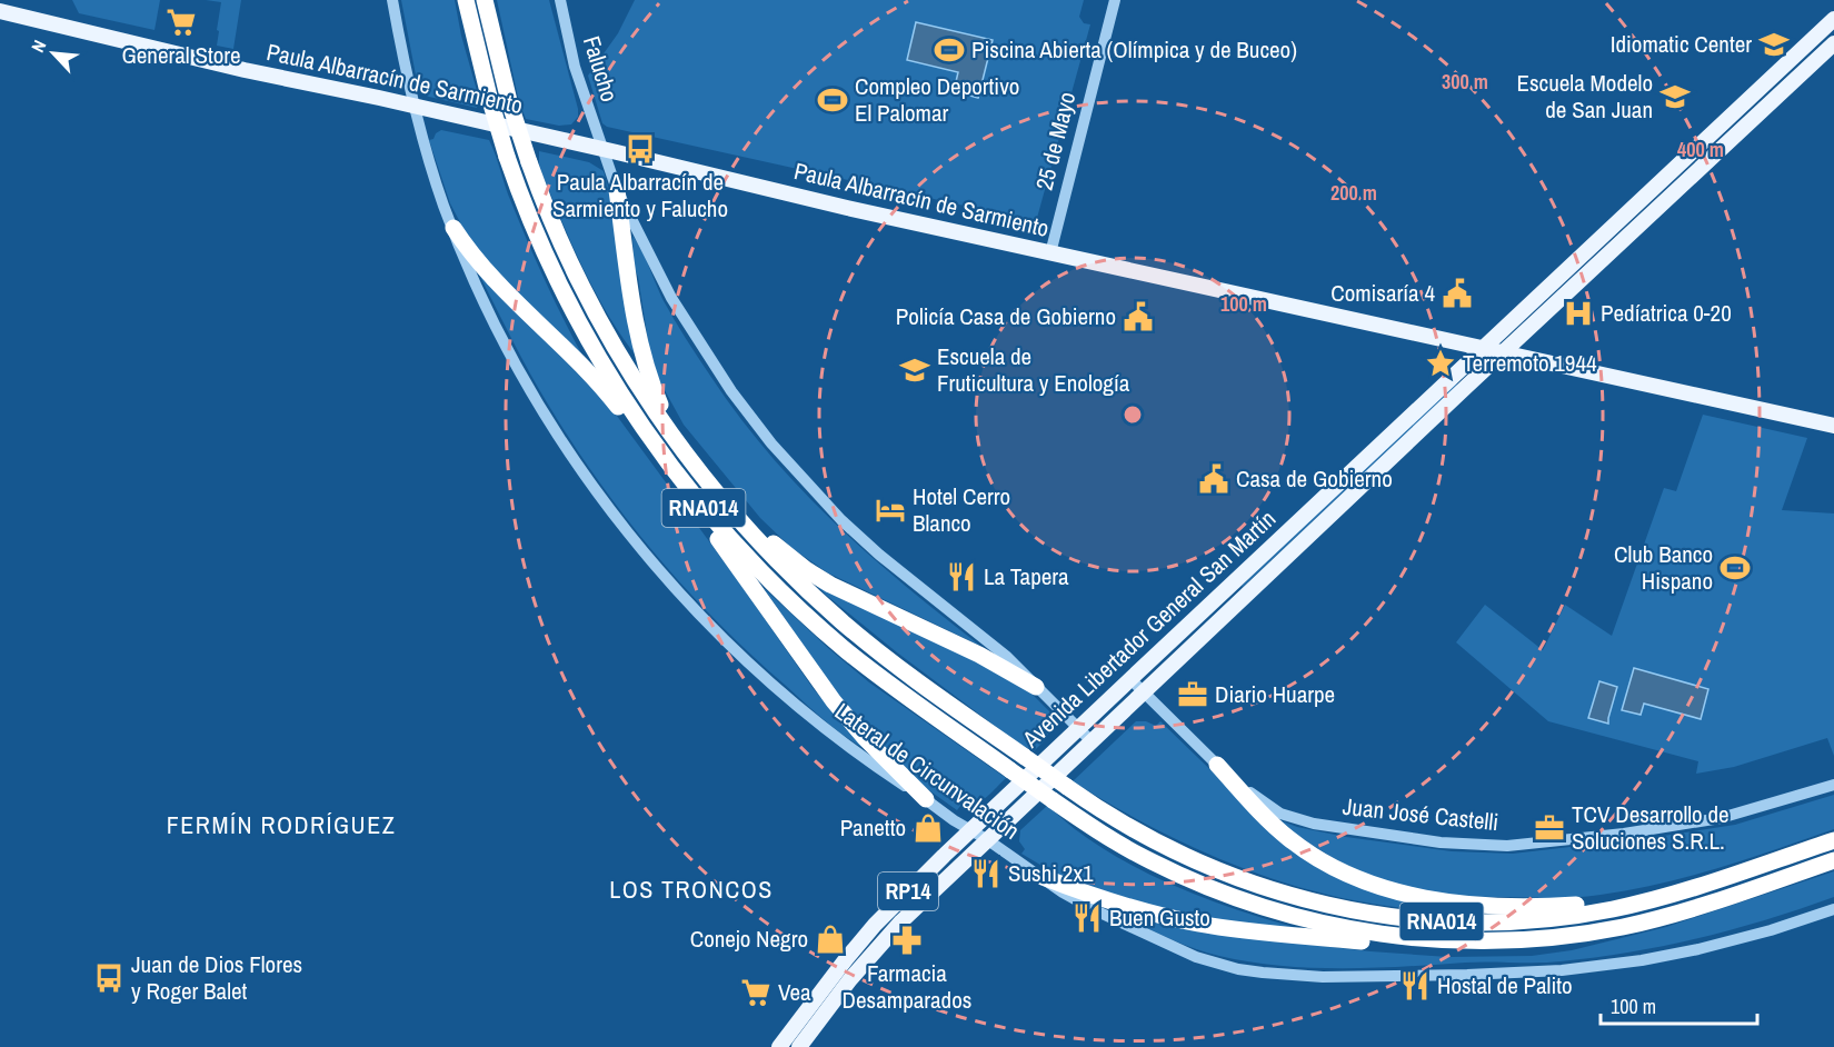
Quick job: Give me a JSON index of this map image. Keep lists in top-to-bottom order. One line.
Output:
{"streets":{"highway":["RNA014"],"main road":["Paula Albarracín de Sarmiento","Avenida Libertador General San Martín","RP14"],"street":["Falucho","25 de Mayo","Lateral de Circunvalación","Juan José Castelli"]},"crossings":[["Falucho","Paula Albarracín de Sarmiento"],["Paula Albarracín de Sarmiento","25 de Mayo"],["Paula Albarracín de Sarmiento","Avenida Libertador General San Martín"],["Paula Albarracín de Sarmiento","Lateral de Circunvalación"],["Avenida Libertador General San Martín","Lateral de Circunvalación"],["Avenida Libertador General San Martín","Juan José Castelli"]],"districts":["FERMÍN RODRÍGUEZ","LOS TRONCOS"],"places":{"supermarket":["General Store","Vea"],"school or university":["Idiomatic Center","Escuela Modelo de San Juan","Escuela de Fruticultura y Enología"],"sports":["Piscina Abierta (Olímpica y de Buceo)","Compleo Deportivo El Palomar","Club Banco Hispano"],"bus stop":["Paula Albarracín de Sarmiento y Falucho","Juan de Dios Flores y Roger Balet"],"public building":["Comisaría 4","Policía Casa de Gobierno","Casa de Gobierno"],"hospital":["Pedíatrica 0-20"],"place":["Terremoto 1944"],"hotel":["Hotel Cerro Blanco"],"restaurant":["La Tapera","Sushi 2x1","Buen Gusto","Hostal de Palito"],"office":["Diario Huarpe","TCV Desarrollo de Soluciones S.R.L."],"shop":["Panetto","Conejo Negro"],"pharmacy":["Farmacia Desamparados"]},"scale_bar":"100 m","north":"top left","rings":["300 m","400 m","200 m","100 m"]}
